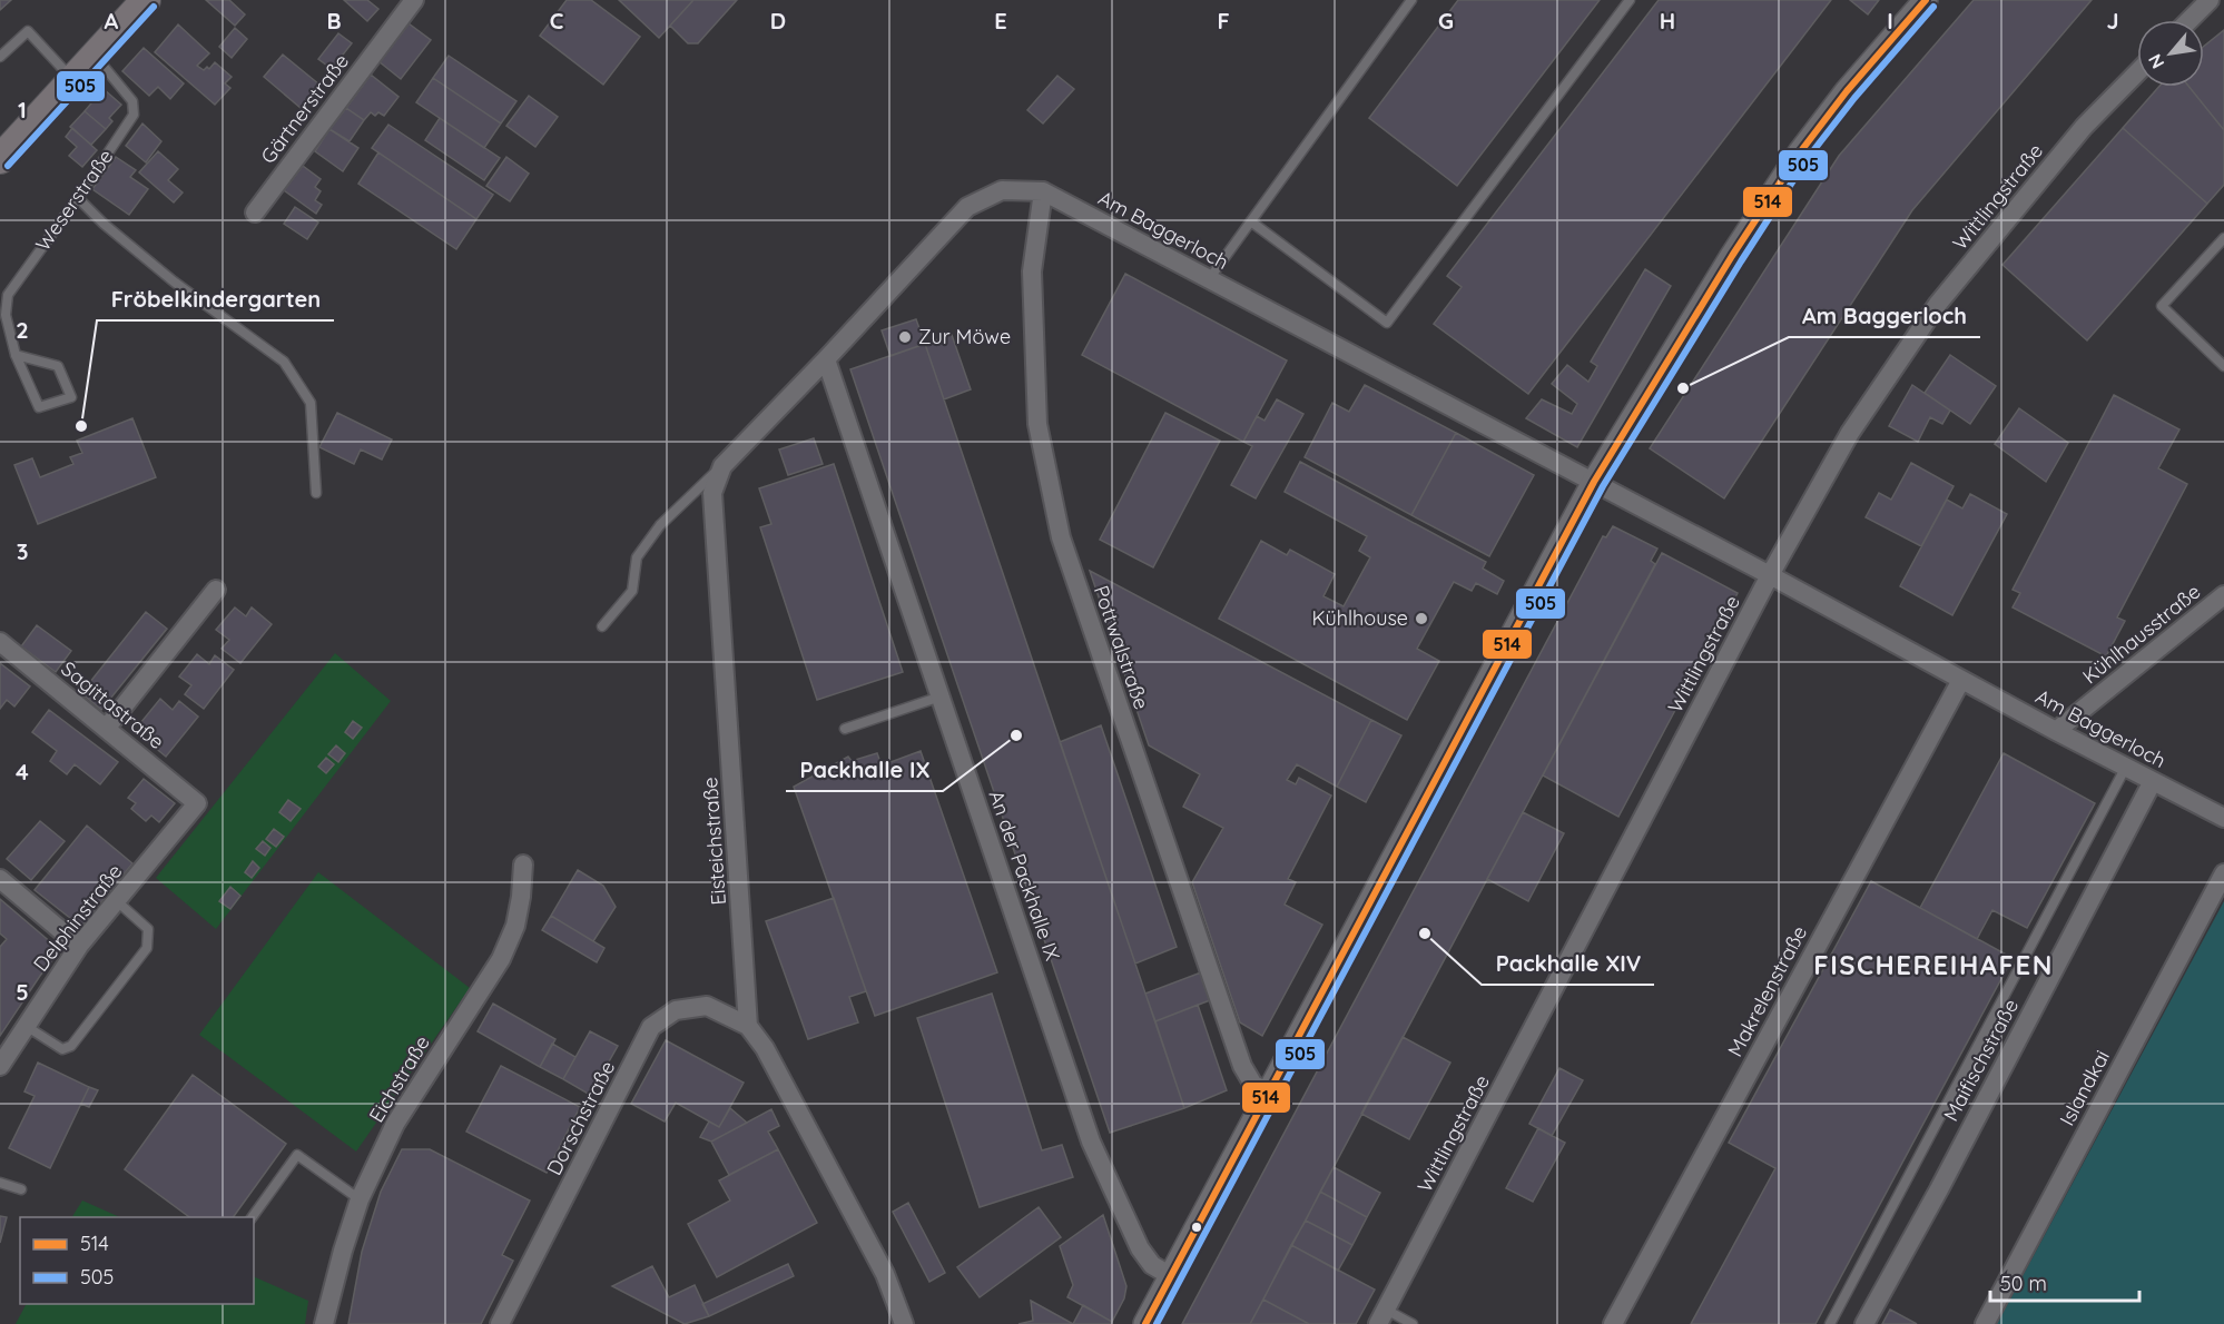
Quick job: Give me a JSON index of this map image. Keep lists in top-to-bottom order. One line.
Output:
{"streets":{"street":["Gärtnerstraße","Wittlingstraße","Am Baggerloch","Kühlhausstraße","Pottwalstraße","Sagittastraße","Eisteichstraße","An der Packhalle IX","Delphinstraße","Makrelenstraße","Maifischstraße","Eichstraße","Islandkai","Dorschstraße"],"lane":["Weserstraße"]},"crossings":[["Wittlingstraße","Am Baggerloch"],["Am Baggerloch","Kühlhausstraße"],["Am Baggerloch","Pottwalstraße"],["Am Baggerloch","Eisteichstraße"],["Am Baggerloch","An der Packhalle IX"],["Am Baggerloch","Makrelenstraße"],["Am Baggerloch","Maifischstraße"],["Sagittastraße","Delphinstraße"],["Eisteichstraße","An der Packhalle IX"],["Eisteichstraße","Dorschstraße"]],"districts":["FISCHEREIHAFEN"],"places":["Zur Möwe","Am Baggerloch","Fröbelkindergarten","Kühlhouse","Packhalle IX","Packhalle XIV"],"lines":["transit line 514","transit line 505"],"legend":["514","505"],"scale_bar":"50 m","north":"bottom left","grid":{"columns":["A","B","C","D","E","F","G","H","I","J"],"rows":["1","2","3","4","5"]}}
